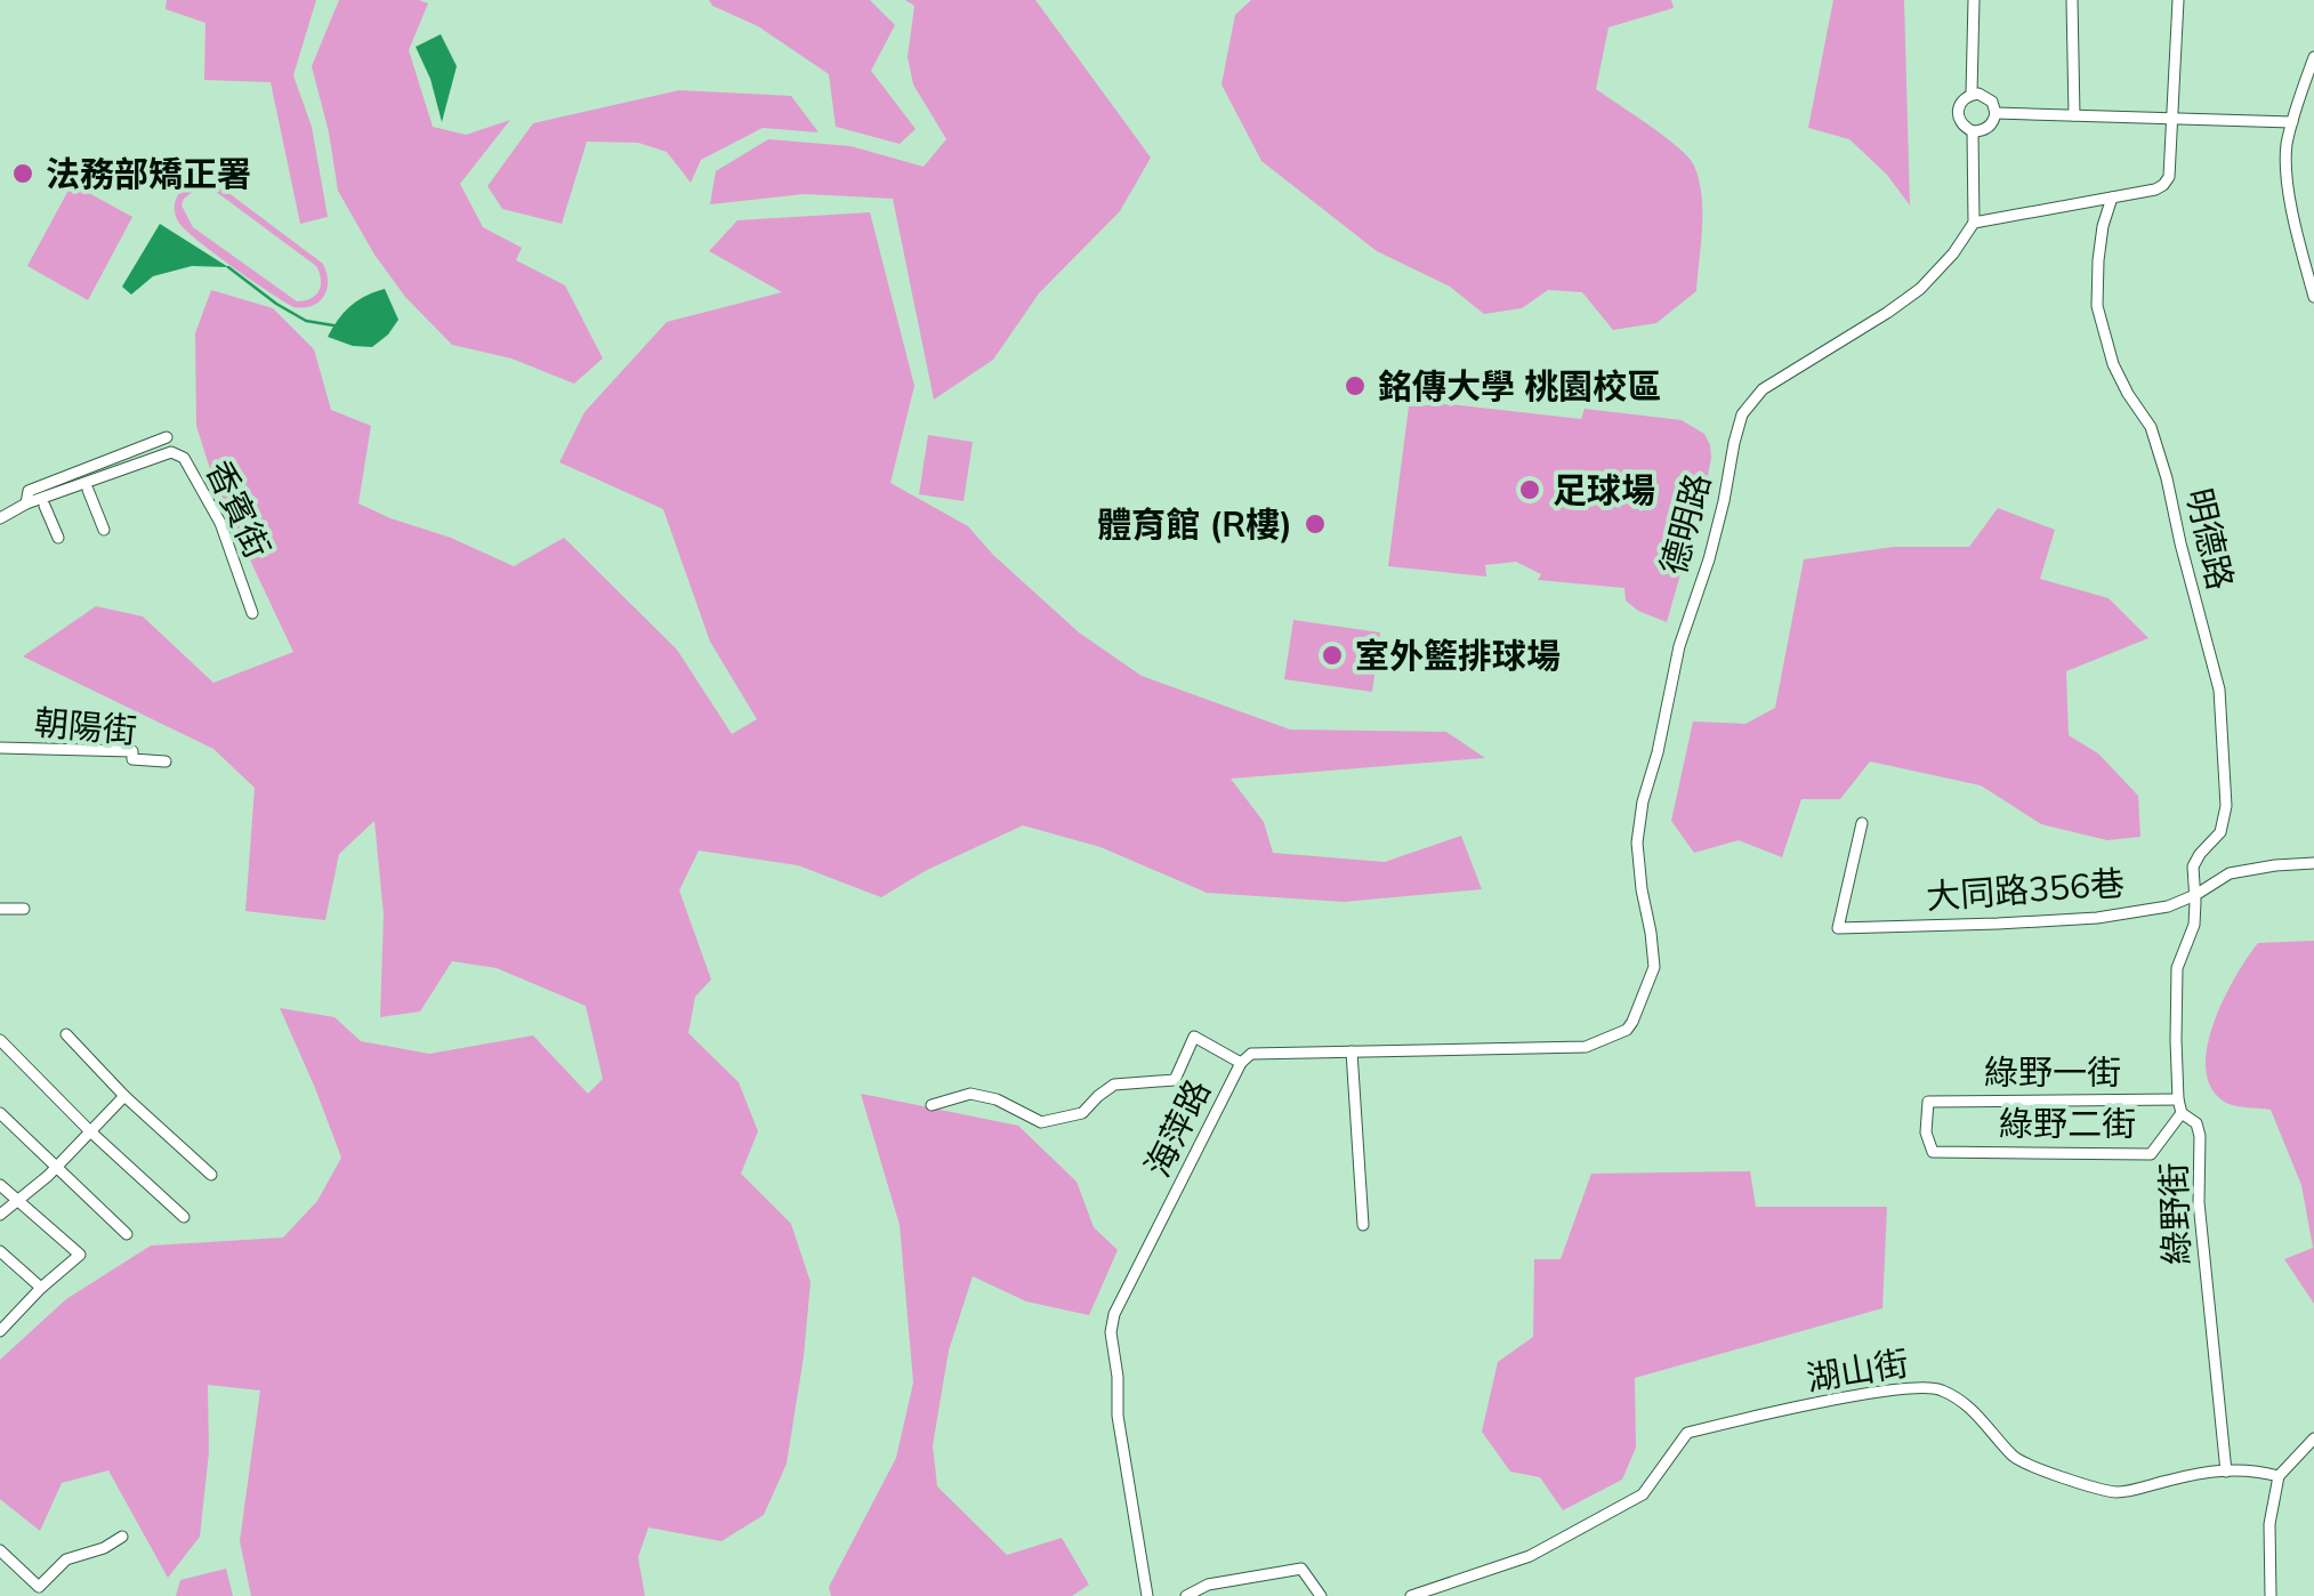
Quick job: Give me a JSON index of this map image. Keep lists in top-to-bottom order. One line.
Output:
{"streets":{"street":["香賓街","德明路","明德路","朝陽街","大同路356巷","綠野一街","綠野二街","海萍路","綠野街","湖山街"]},"crossings":[["德明路","海萍路"],["明德路","大同路356巷"],["明德路","綠野街"],["大同路356巷","綠野街"],["綠野一街","綠野二街"],["綠野一街","綠野街"],["綠野二街","綠野街"],["綠野街","湖山街"]],"places":["法務部矯正署","銘傳大學 桃園校區","足球場","體育館 (R樓)","室外籃排球場"]}
